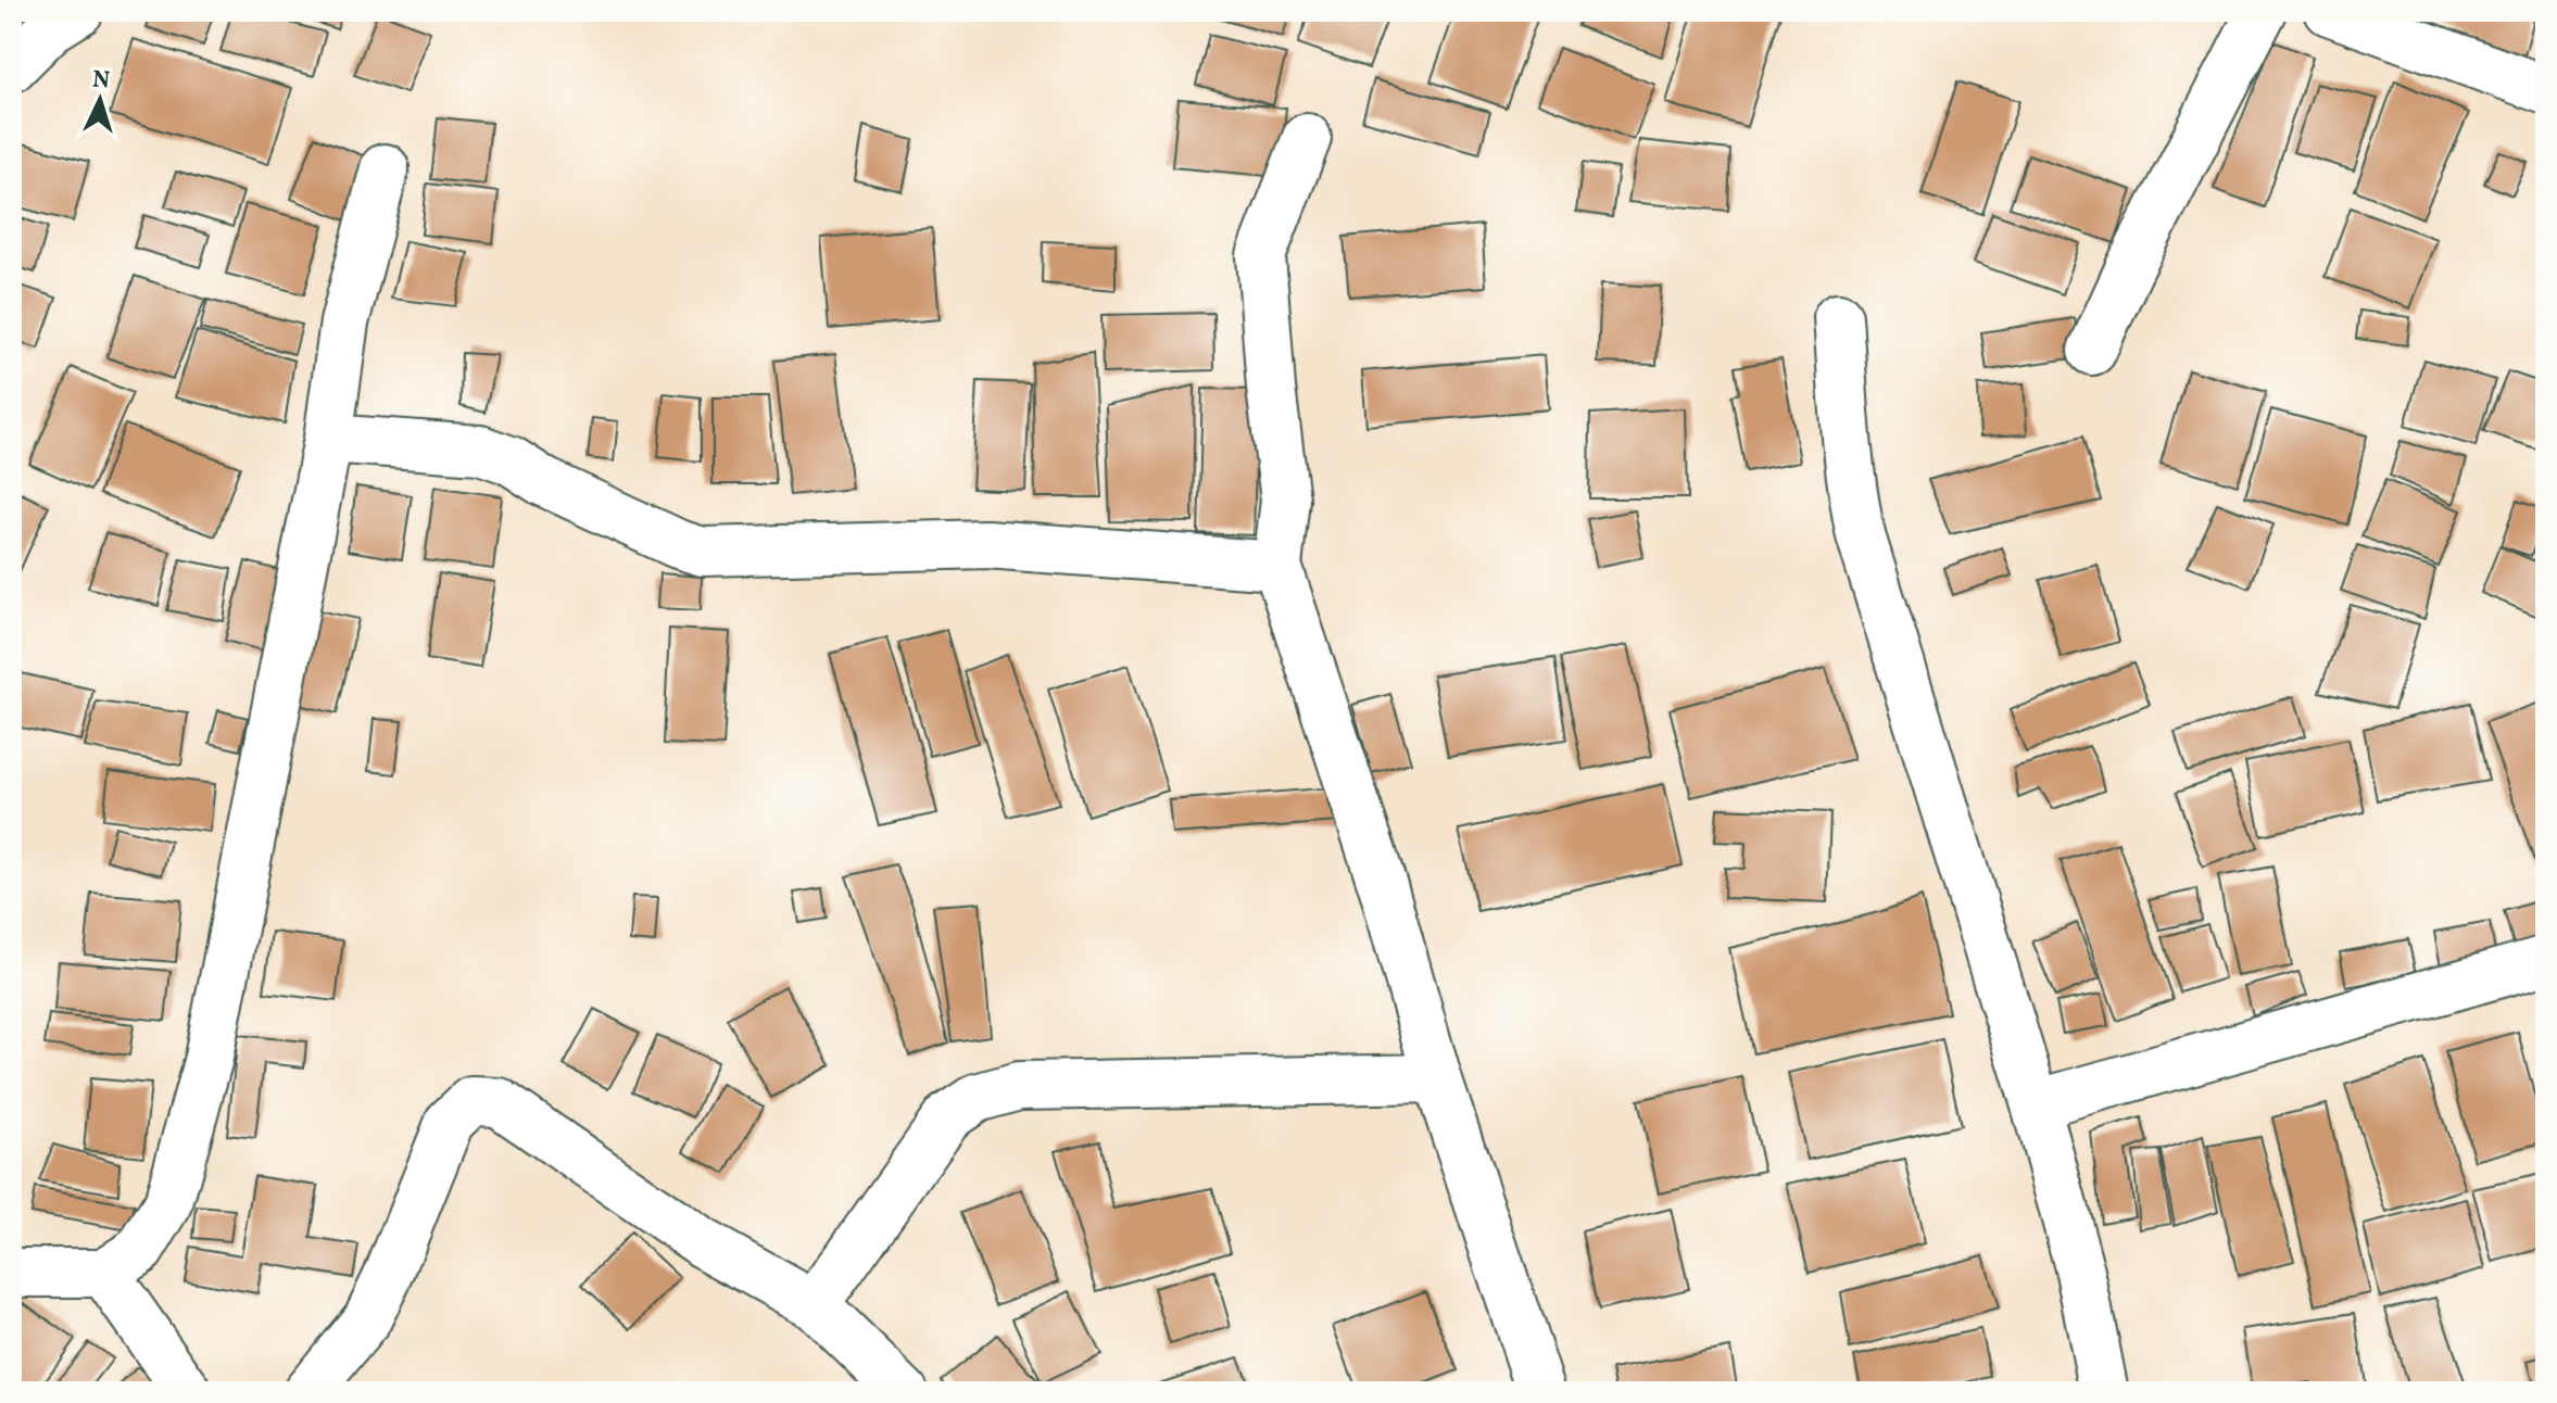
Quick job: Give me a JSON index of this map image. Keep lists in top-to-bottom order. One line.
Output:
{"north":"top"}
